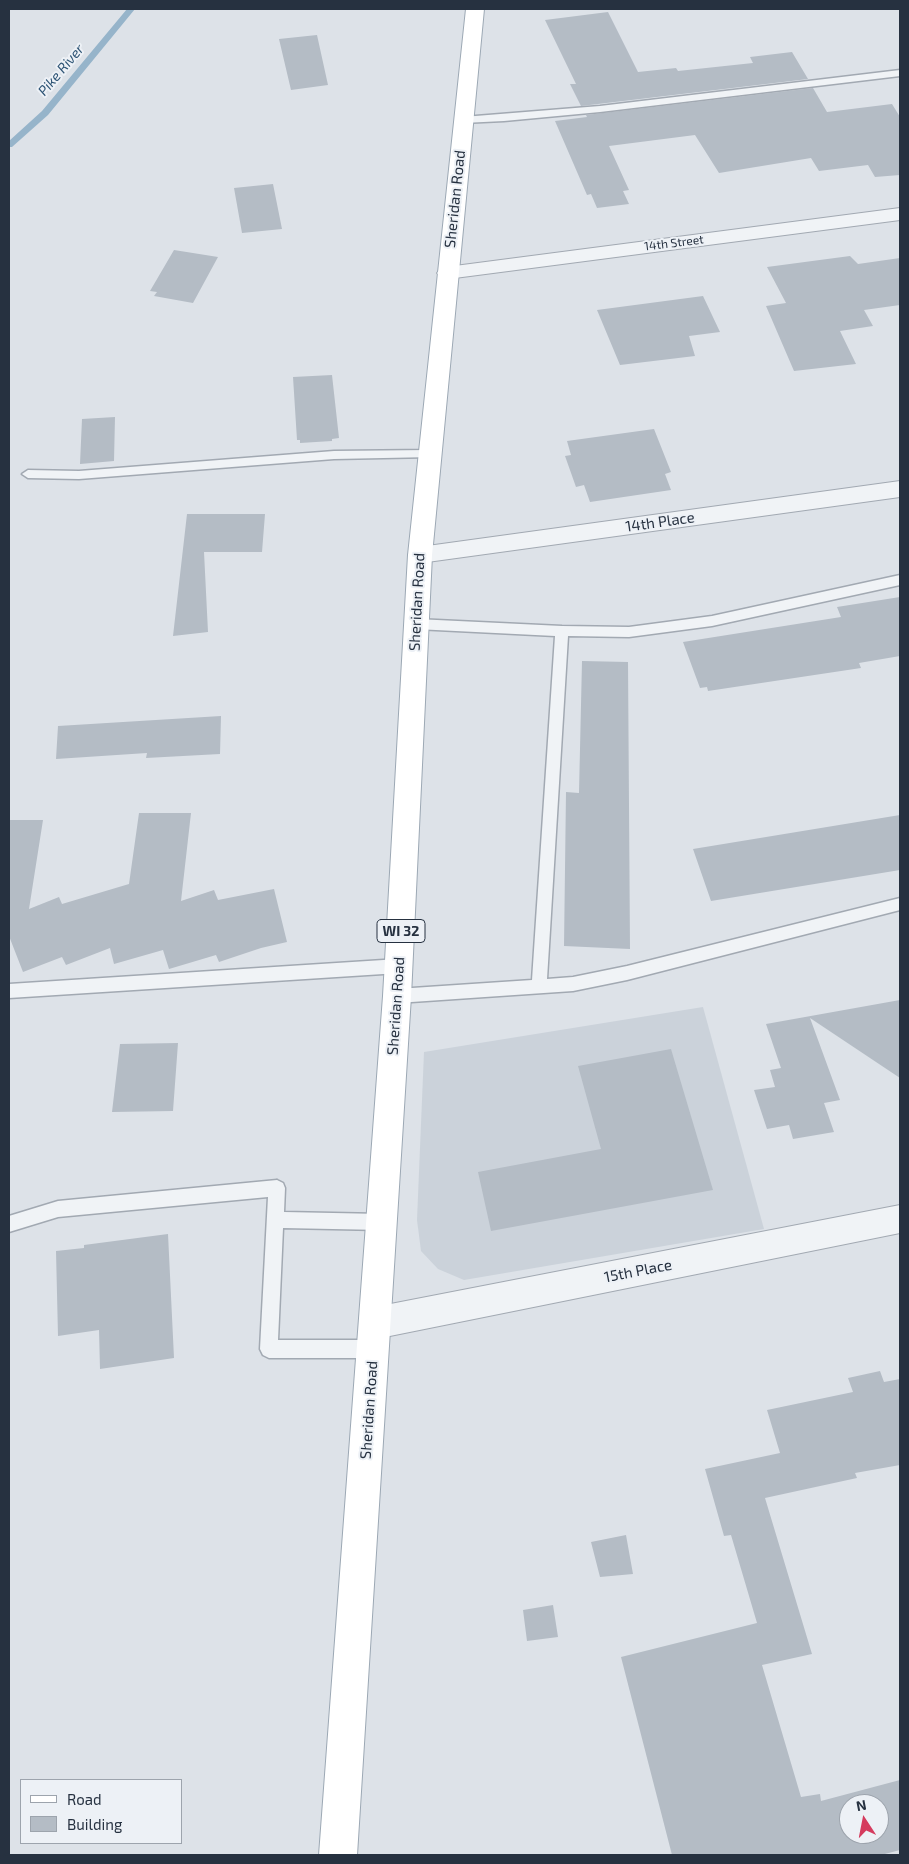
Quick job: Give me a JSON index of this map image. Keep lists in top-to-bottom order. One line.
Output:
{"streets":{"main road":["Sheridan Road","WI 32"],"street":["14th Street","14th Place","15th Place"]},"crossings":[["Sheridan Road","14th Street"],["Sheridan Road","14th Place"],["Sheridan Road","15th Place"]],"water":["Pike River"],"legend":["Road","Building"],"north":"top"}
